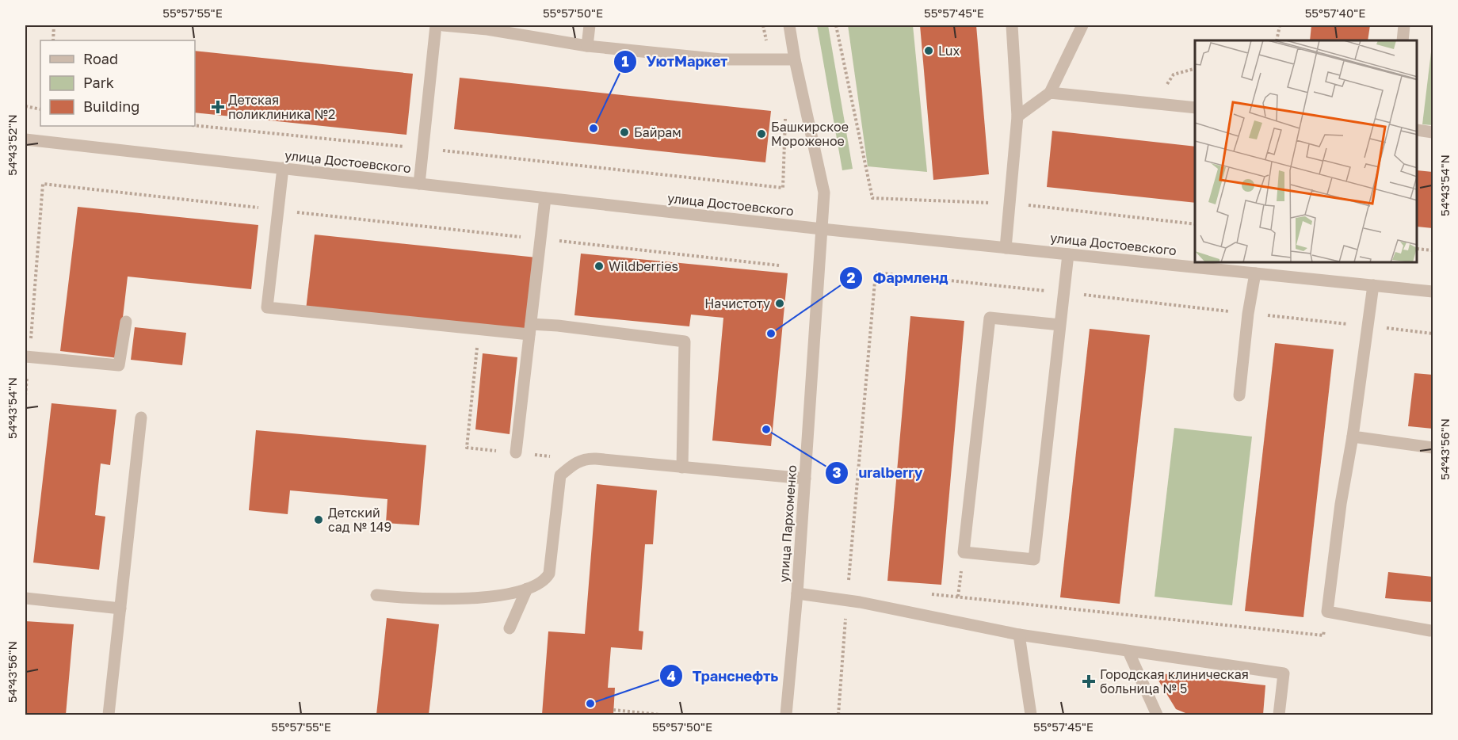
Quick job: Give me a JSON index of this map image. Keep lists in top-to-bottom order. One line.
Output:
{"streets":{"street":["улица Достоевского","улица Пархоменко"]},"crossings":[["улица Достоевского","улица Пархоменко"]],"places":{"other":["Lux","УютМаркет","Байрам","Башкирское Мороженое","Wildberries","Начистоту","Фармленд","uralberry","Детский сад № 149","Транснефть"],"health":["Детская поликлиника №2","Городская клиническая больница № 5"]},"legend":["Road","Park","Building"],"coordinates":["55°57'55\"E","55°57'50\"E","55°57'45\"E","55°57'40\"E","54°43'52\"N","54°43'54\"N","54°43'56\"N"]}
